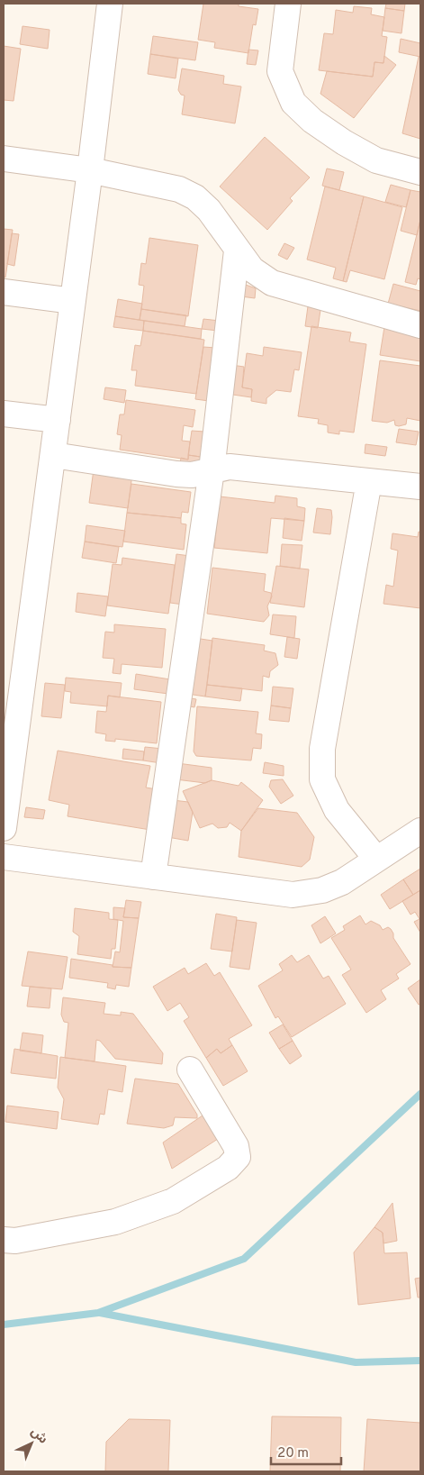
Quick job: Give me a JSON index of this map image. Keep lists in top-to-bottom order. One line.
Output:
{"scale_bar":"20 m","north":"top right"}
